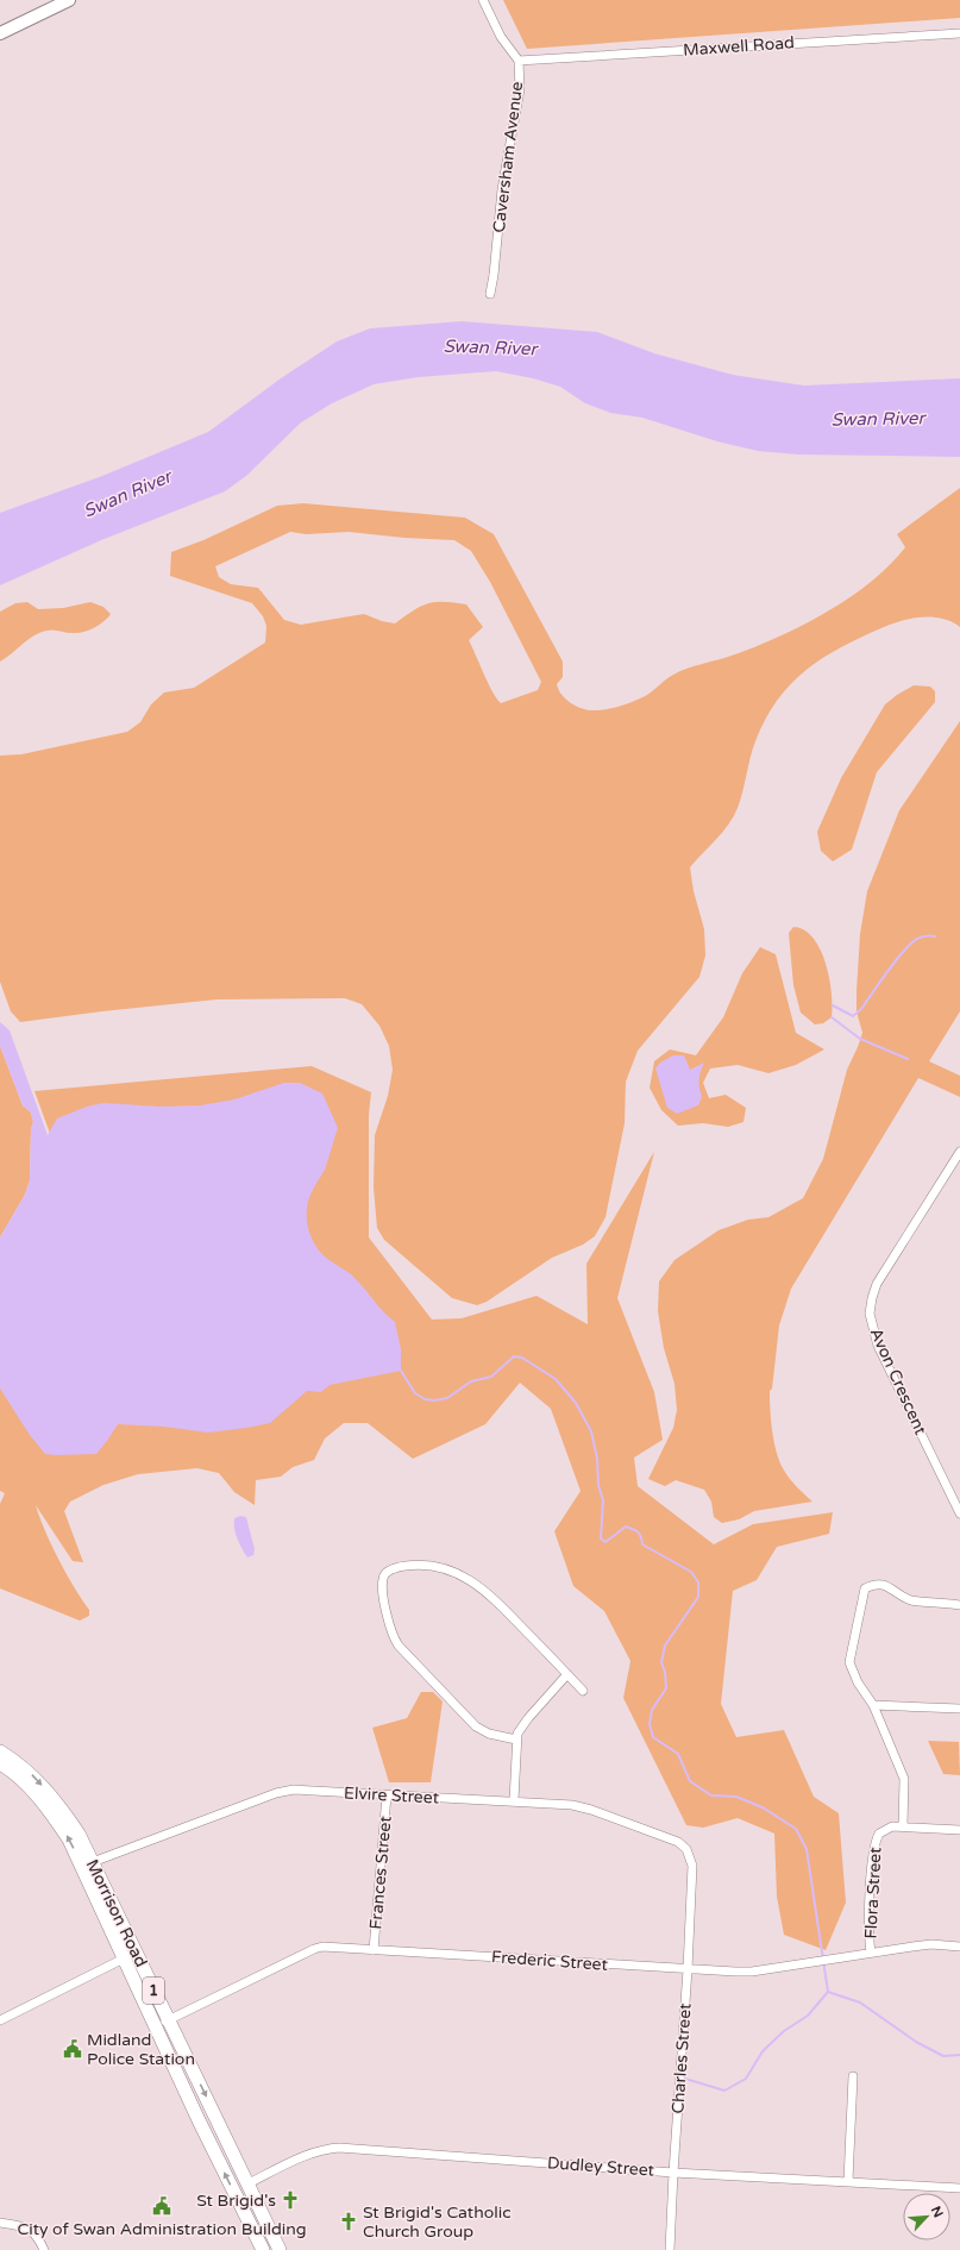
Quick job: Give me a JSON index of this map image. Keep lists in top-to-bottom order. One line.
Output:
{"streets":{"main road":["Morrison Road","1"],"street":["Maxwell Road","Caversham Avenue","Avon Crescent","Elvire Street","Frances Street","Flora Street","Frederic Street","Charles Street","Dudley Street"]},"crossings":[["Maxwell Road","Caversham Avenue"],["Elvire Street","Frances Street"],["Elvire Street","Morrison Road"],["Elvire Street","Charles Street"],["Frances Street","Frederic Street"],["Flora Street","Frederic Street"],["Morrison Road","Frederic Street"],["Morrison Road","Dudley Street"],["Frederic Street","Charles Street"],["Charles Street","Dudley Street"]],"water":["Swan River"],"places":{"public building":["Midland Police Station","City of Swan Administration Building"],"church":["St Brigid's","St Brigid's Catholic Church Group"]},"north":"top right"}
